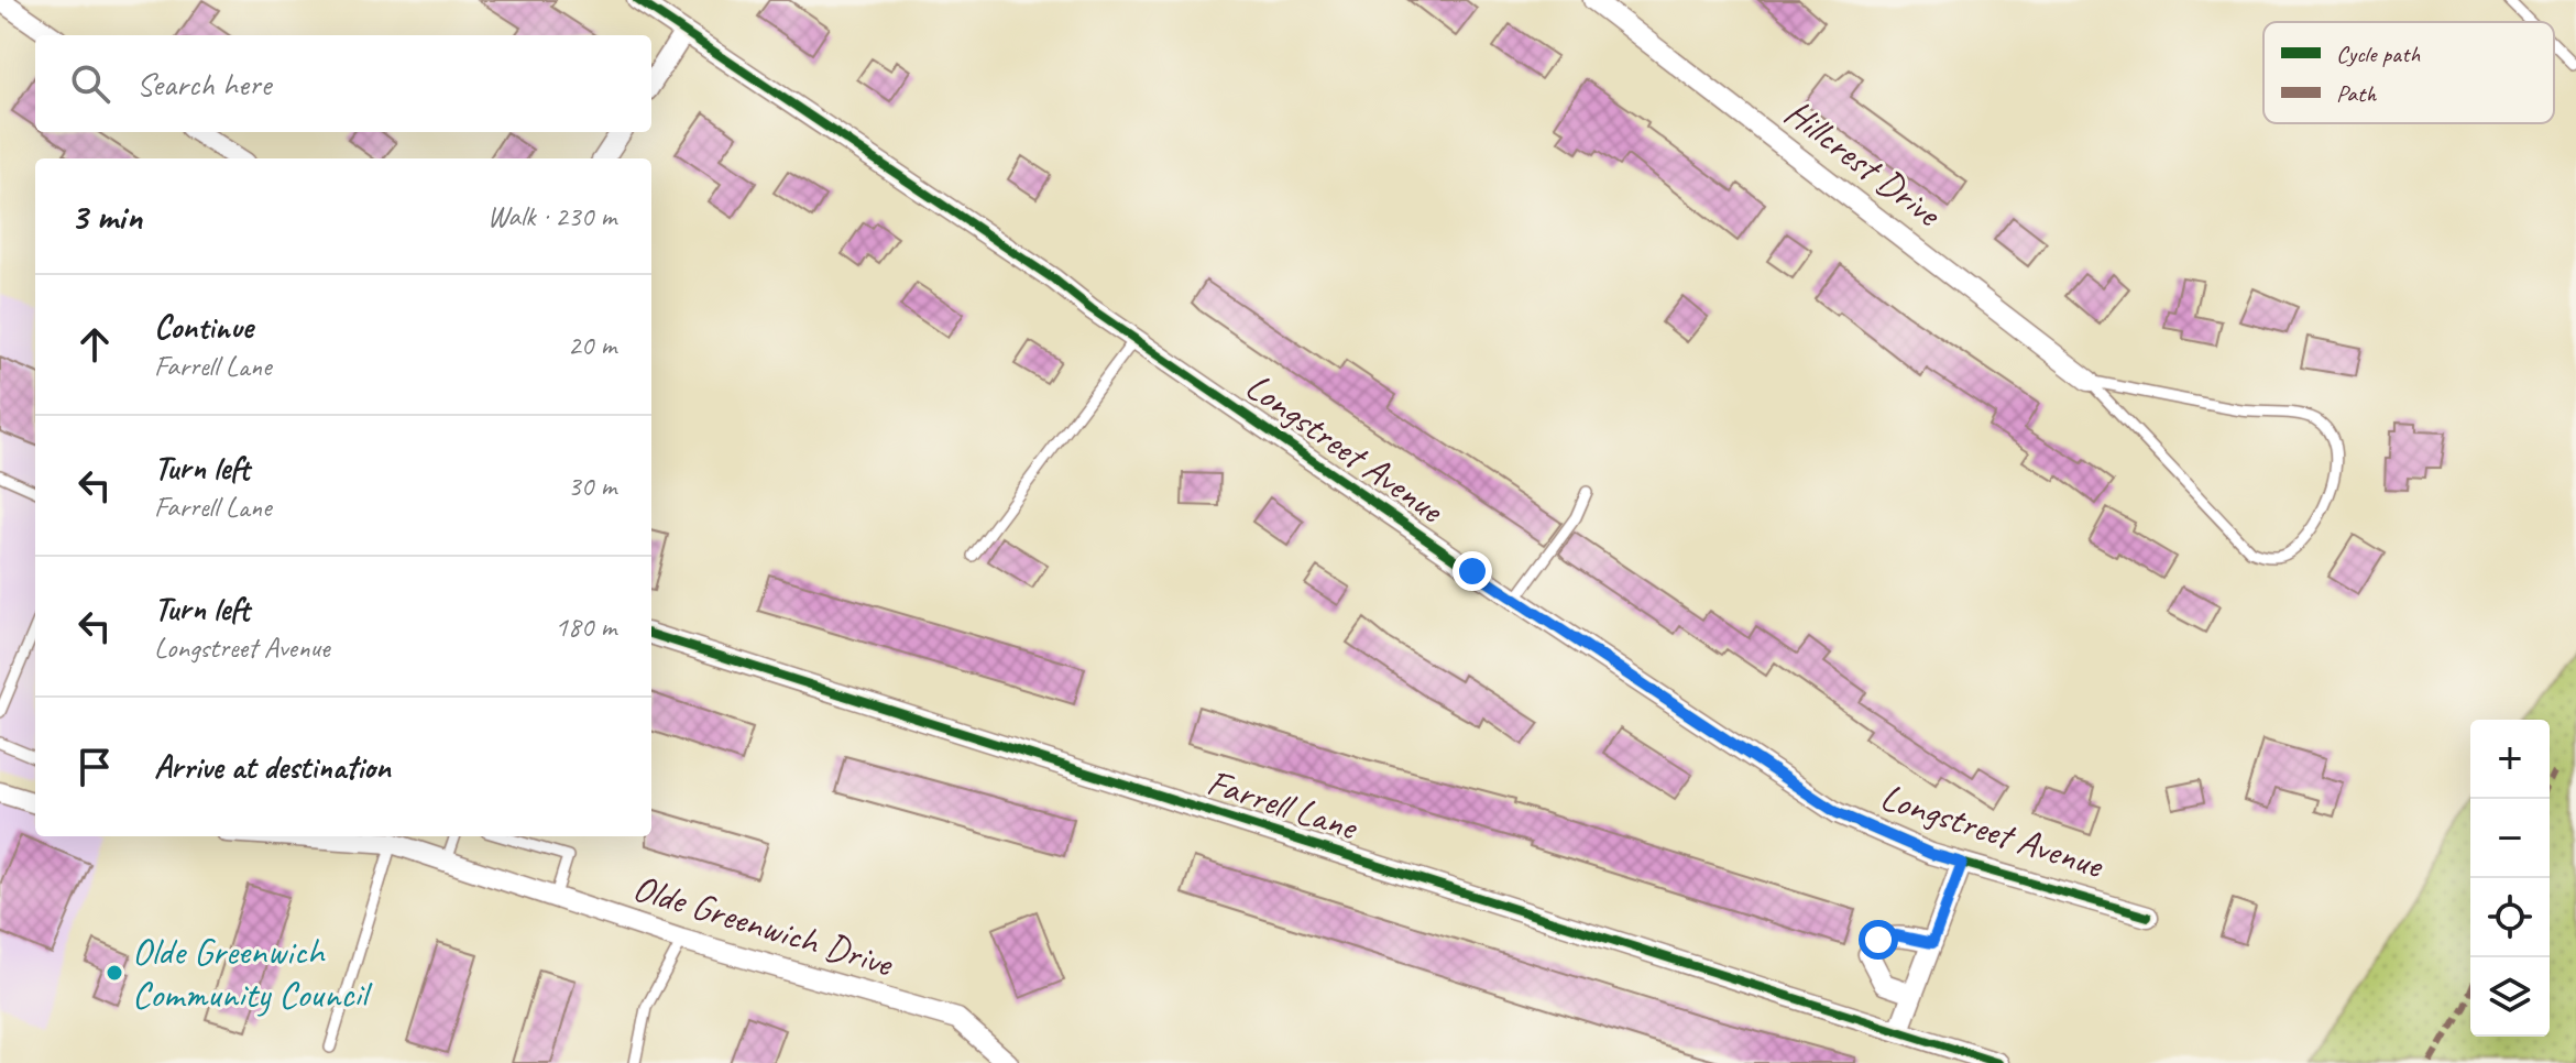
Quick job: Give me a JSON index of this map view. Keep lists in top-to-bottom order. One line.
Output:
{"streets":{"street":["Hillcrest Drive","Longstreet Avenue","Farrell Lane","Olde Greenwich Drive"]},"places":["Olde Greenwich Community Council"],"legend":["Cycle path","Path"],"page":{"search":"Search here","heading":["3 min","Walk · 230 m"],"list":[["Continue","Farrell Lane","20 m"],["Turn left","Farrell Lane","30 m"],["Turn left","Longstreet Avenue","180 m"],"Arrive at destination"],"map_buttons":["+","−"]}}
